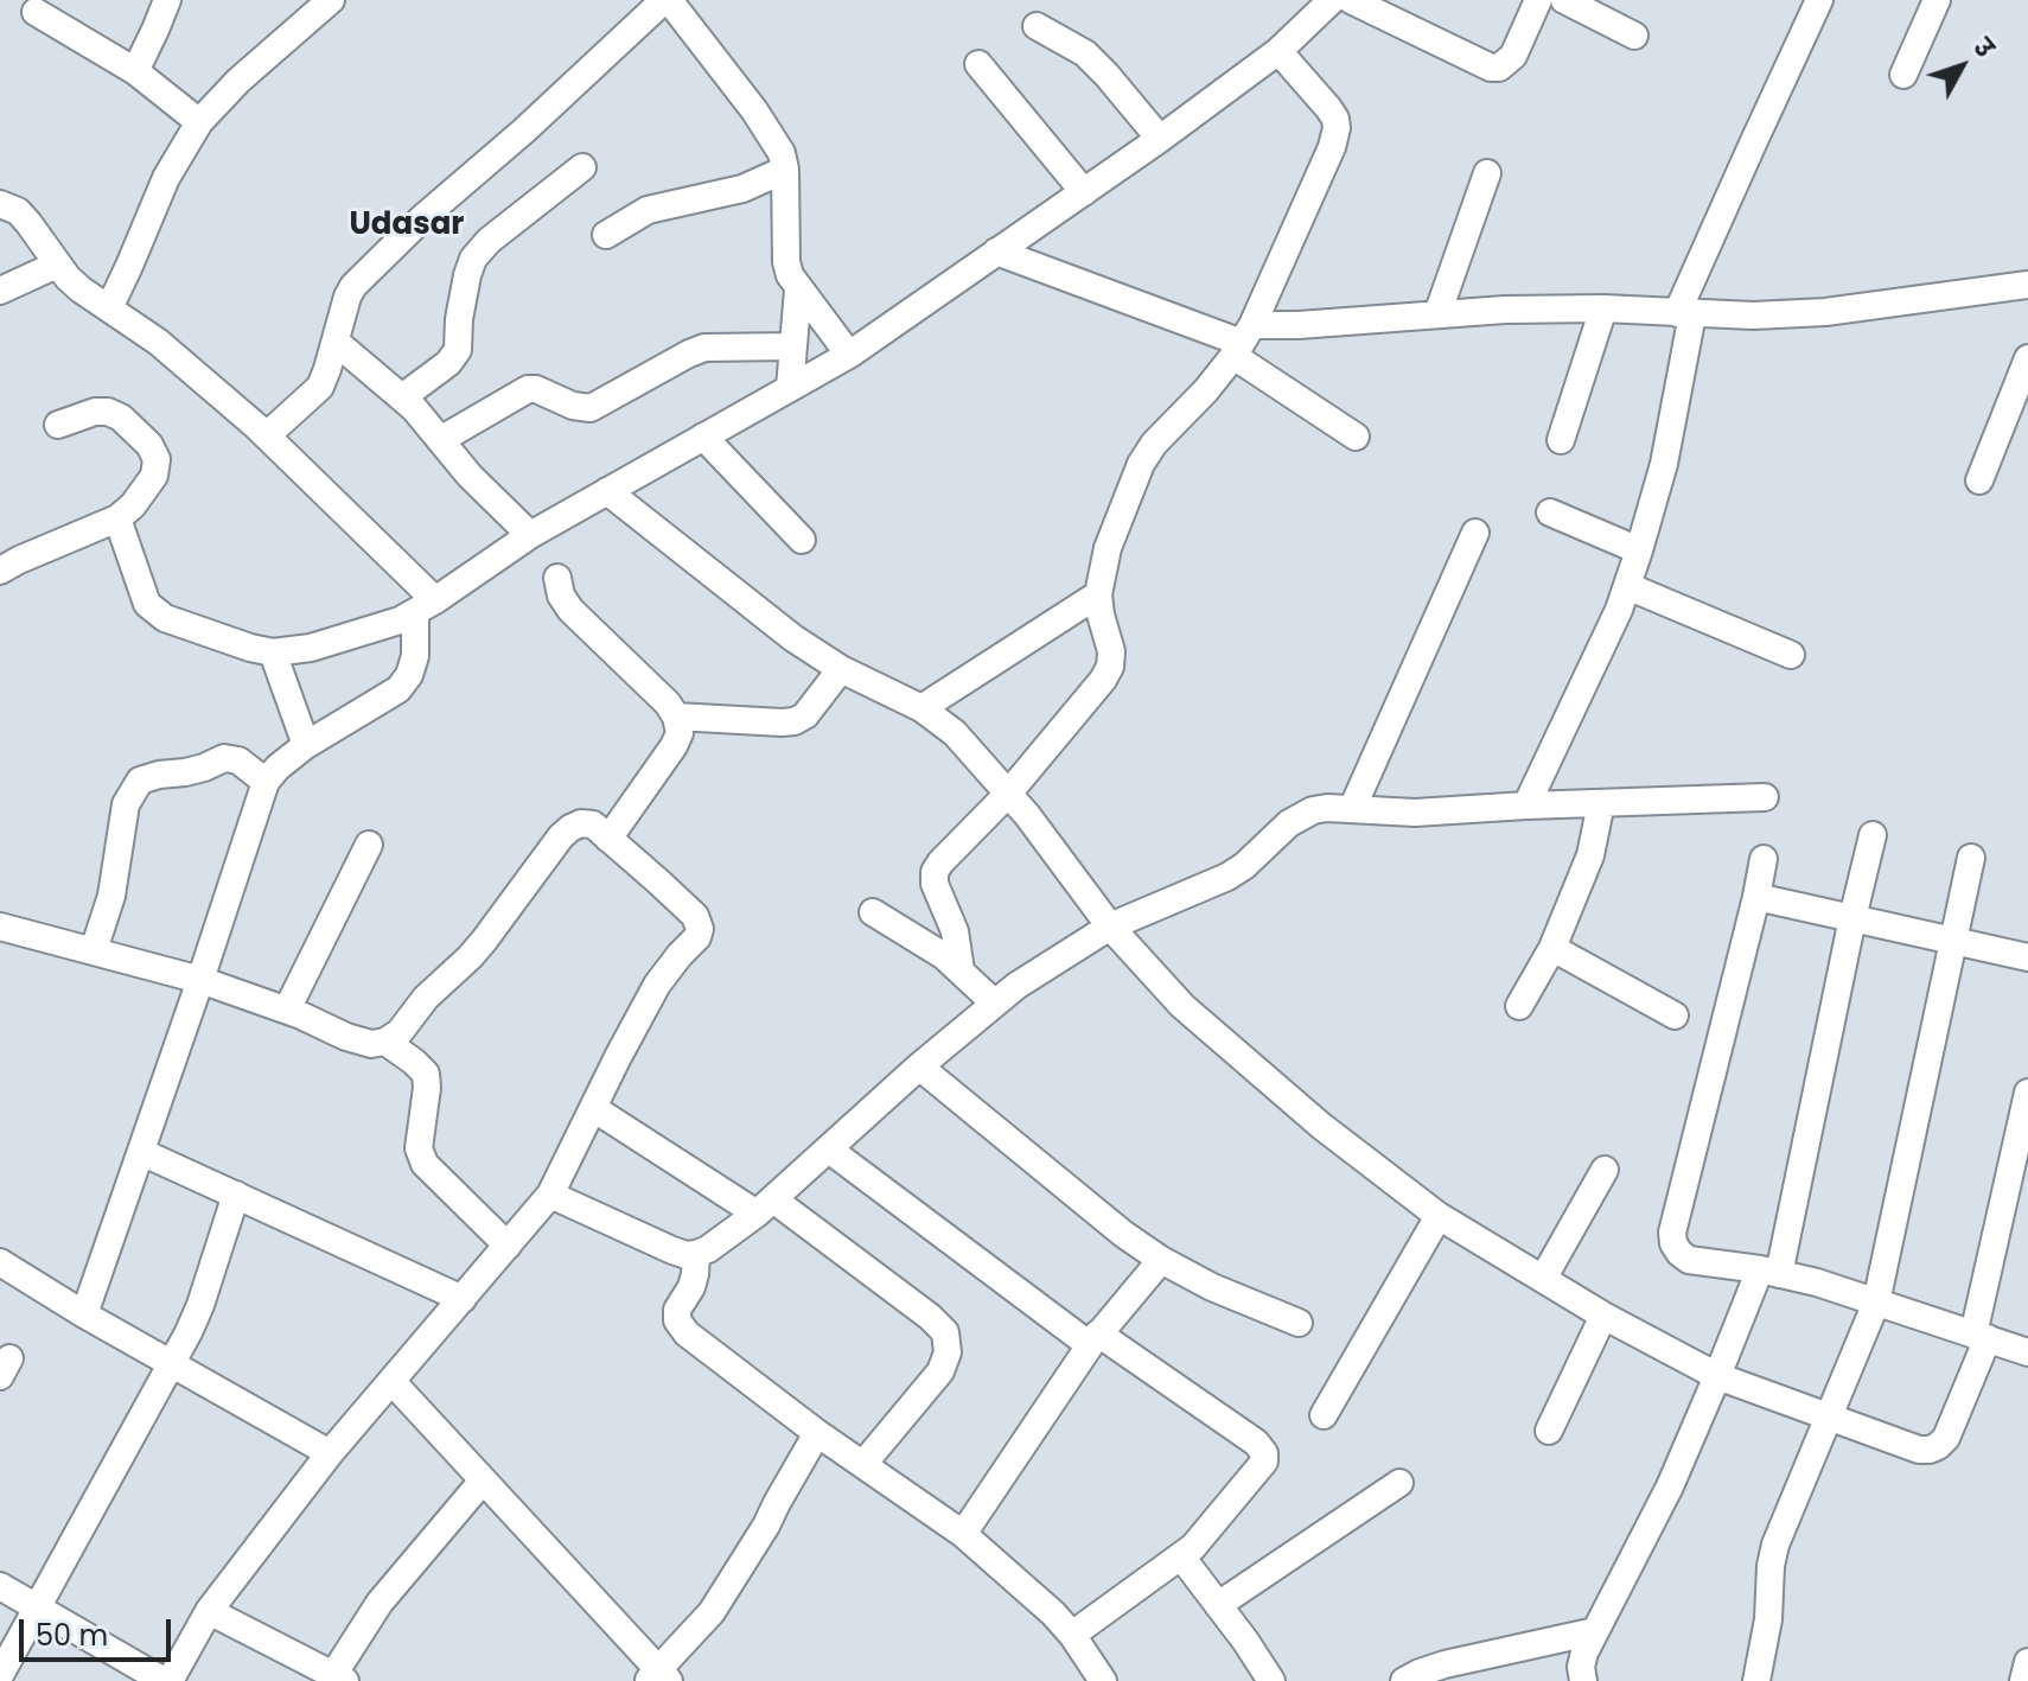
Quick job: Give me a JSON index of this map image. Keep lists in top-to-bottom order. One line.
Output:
{"districts":["Udasar"],"scale_bar":"50 m","north":"top right"}
